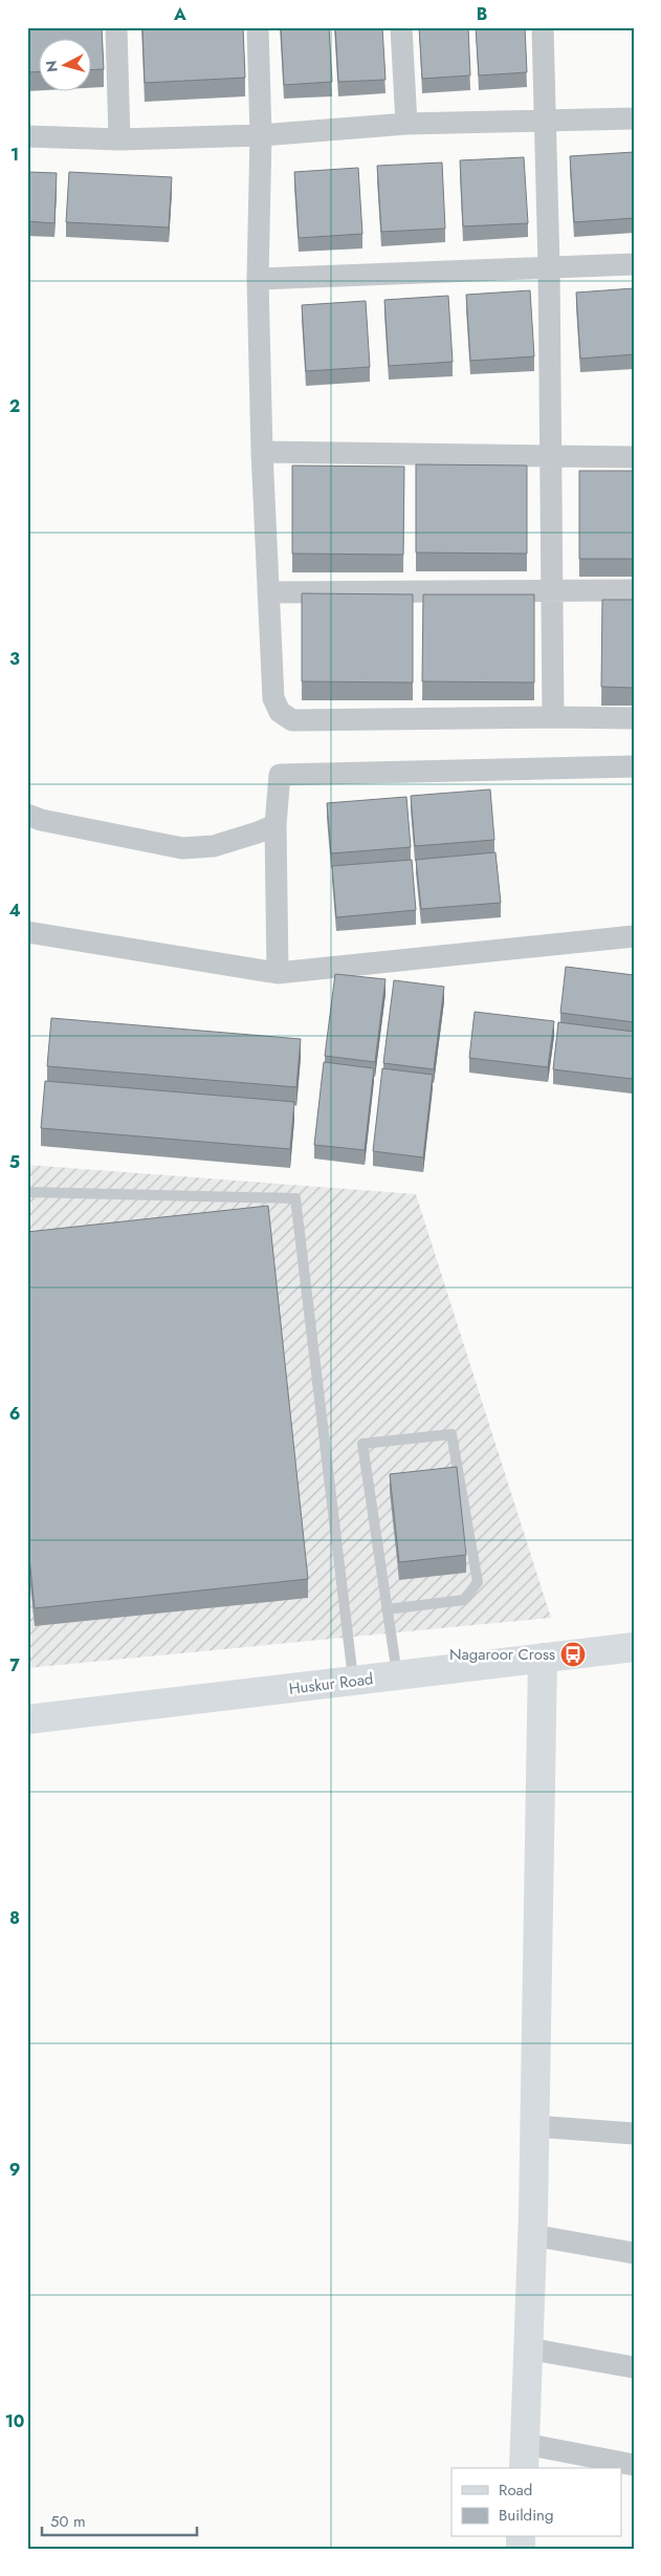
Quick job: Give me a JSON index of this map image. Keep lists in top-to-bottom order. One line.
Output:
{"streets":{"street":["Huskur Road"]},"places":{"bus stop":["Nagaroor Cross"]},"legend":["Road","Building"],"scale_bar":"50 m","north":"left","grid":{"columns":["A","B"],"rows":["1","2","3","4","5","6","7","8","9","10"]}}
